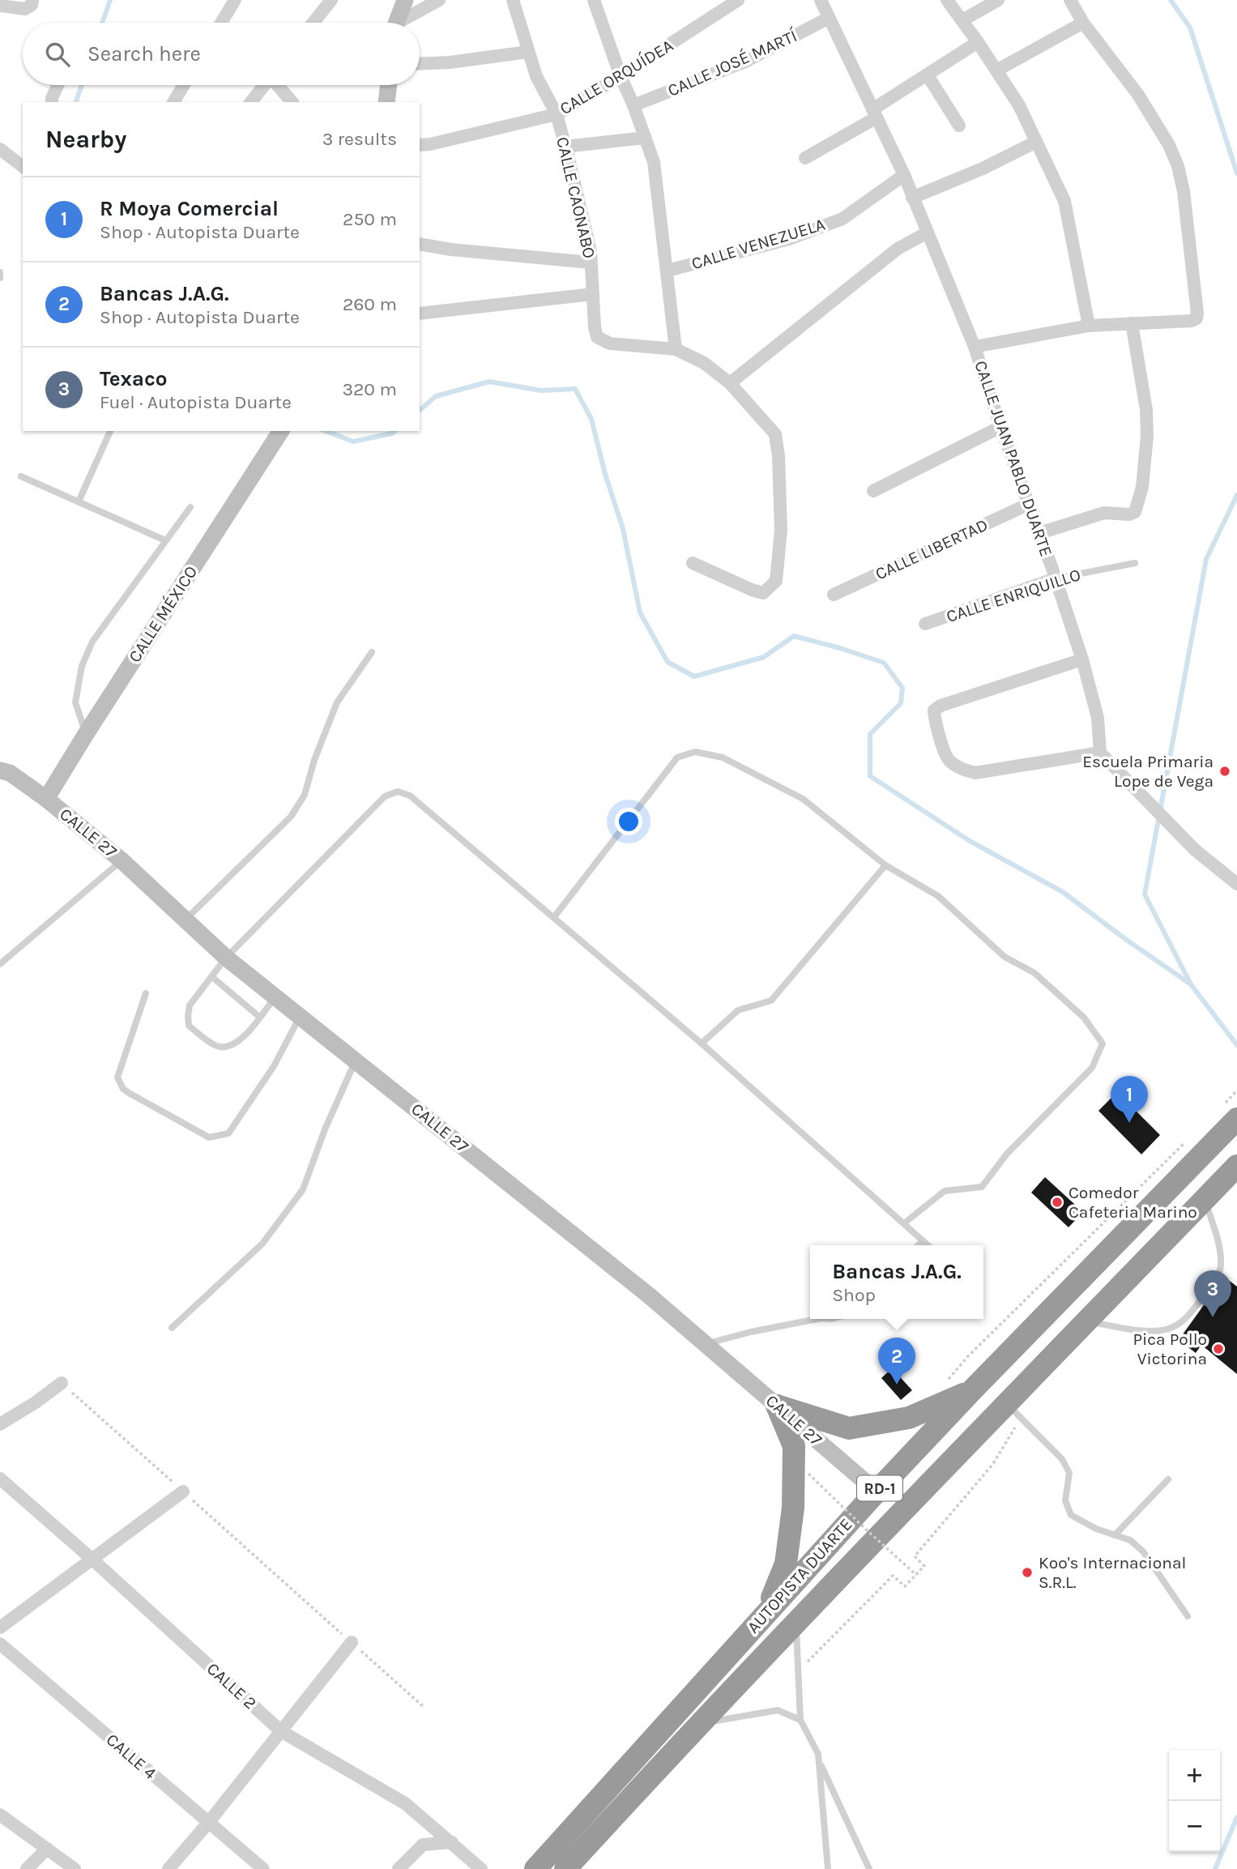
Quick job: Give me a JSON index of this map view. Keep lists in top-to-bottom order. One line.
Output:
{"streets":{"highway":["RD-1","AUTOPISTA DUARTE"],"street":["CALLE JOSÉ MARTÍ","CALLE ORQUÍDEA","CALLE CAONABO","CALLE VENEZUELA","CALLE JUAN PABLO DUARTE","CALLE LIBERTAD","CALLE ENRIQUILLO","CALLE MÉXICO","CALLE 27","CALLE 2","CALLE 4"]},"crossings":[["CALLE JOSÉ MARTÍ","CALLE JUAN PABLO DUARTE"],["CALLE ORQUÍDEA","CALLE CAONABO"],["CALLE VENEZUELA","CALLE JUAN PABLO DUARTE"],["CALLE JUAN PABLO DUARTE","CALLE LIBERTAD"],["CALLE JUAN PABLO DUARTE","CALLE ENRIQUILLO"],["CALLE MÉXICO","CALLE 27"],["CALLE 27","AUTOPISTA DUARTE"]],"places":["Escuela Primaria Lope de Vega","Comedor Cafeteria Marino","Pica Pollo Victorina","Koo's Internacional S.R.L."],"page":{"search":"Search here","heading":["Nearby","3 results"],"list":[{"mark":"1","name":"R Moya Comercial","note":"Shop · Autopista Duarte","value":"250 m"},{"mark":"2","name":"Bancas J.A.G.","note":"Shop · Autopista Duarte","value":"260 m"},{"mark":"3","name":"Texaco","note":"Fuel · Autopista Duarte","value":"320 m"}],"pins":["1","3","2"],"popup":["Bancas J.A.G.","Shop"],"map_buttons":["+","−"]}}
